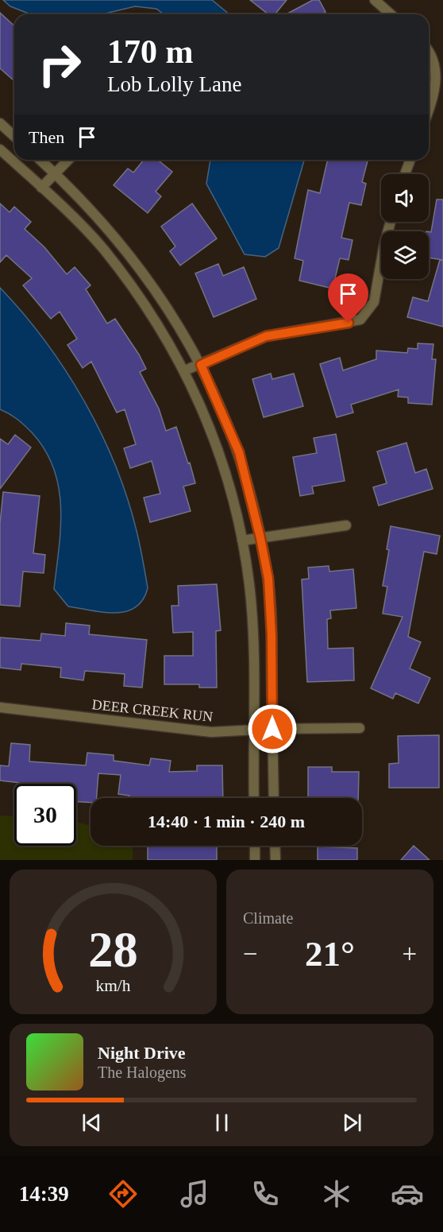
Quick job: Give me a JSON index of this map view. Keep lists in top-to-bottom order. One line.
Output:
{"streets":{"street":["DEER CREEK RUN"]},"page":{"turn":["170 m","Lob Lolly Lane"],"then":"Then","limit":"30","trip":"14:40 · 1 min · 240 m","tile":"Climate","heat":["−","21°","+"],"song":["Night Drive","The Halogens"],"tabs":"14:39","gauge":["28","km/h"]}}
